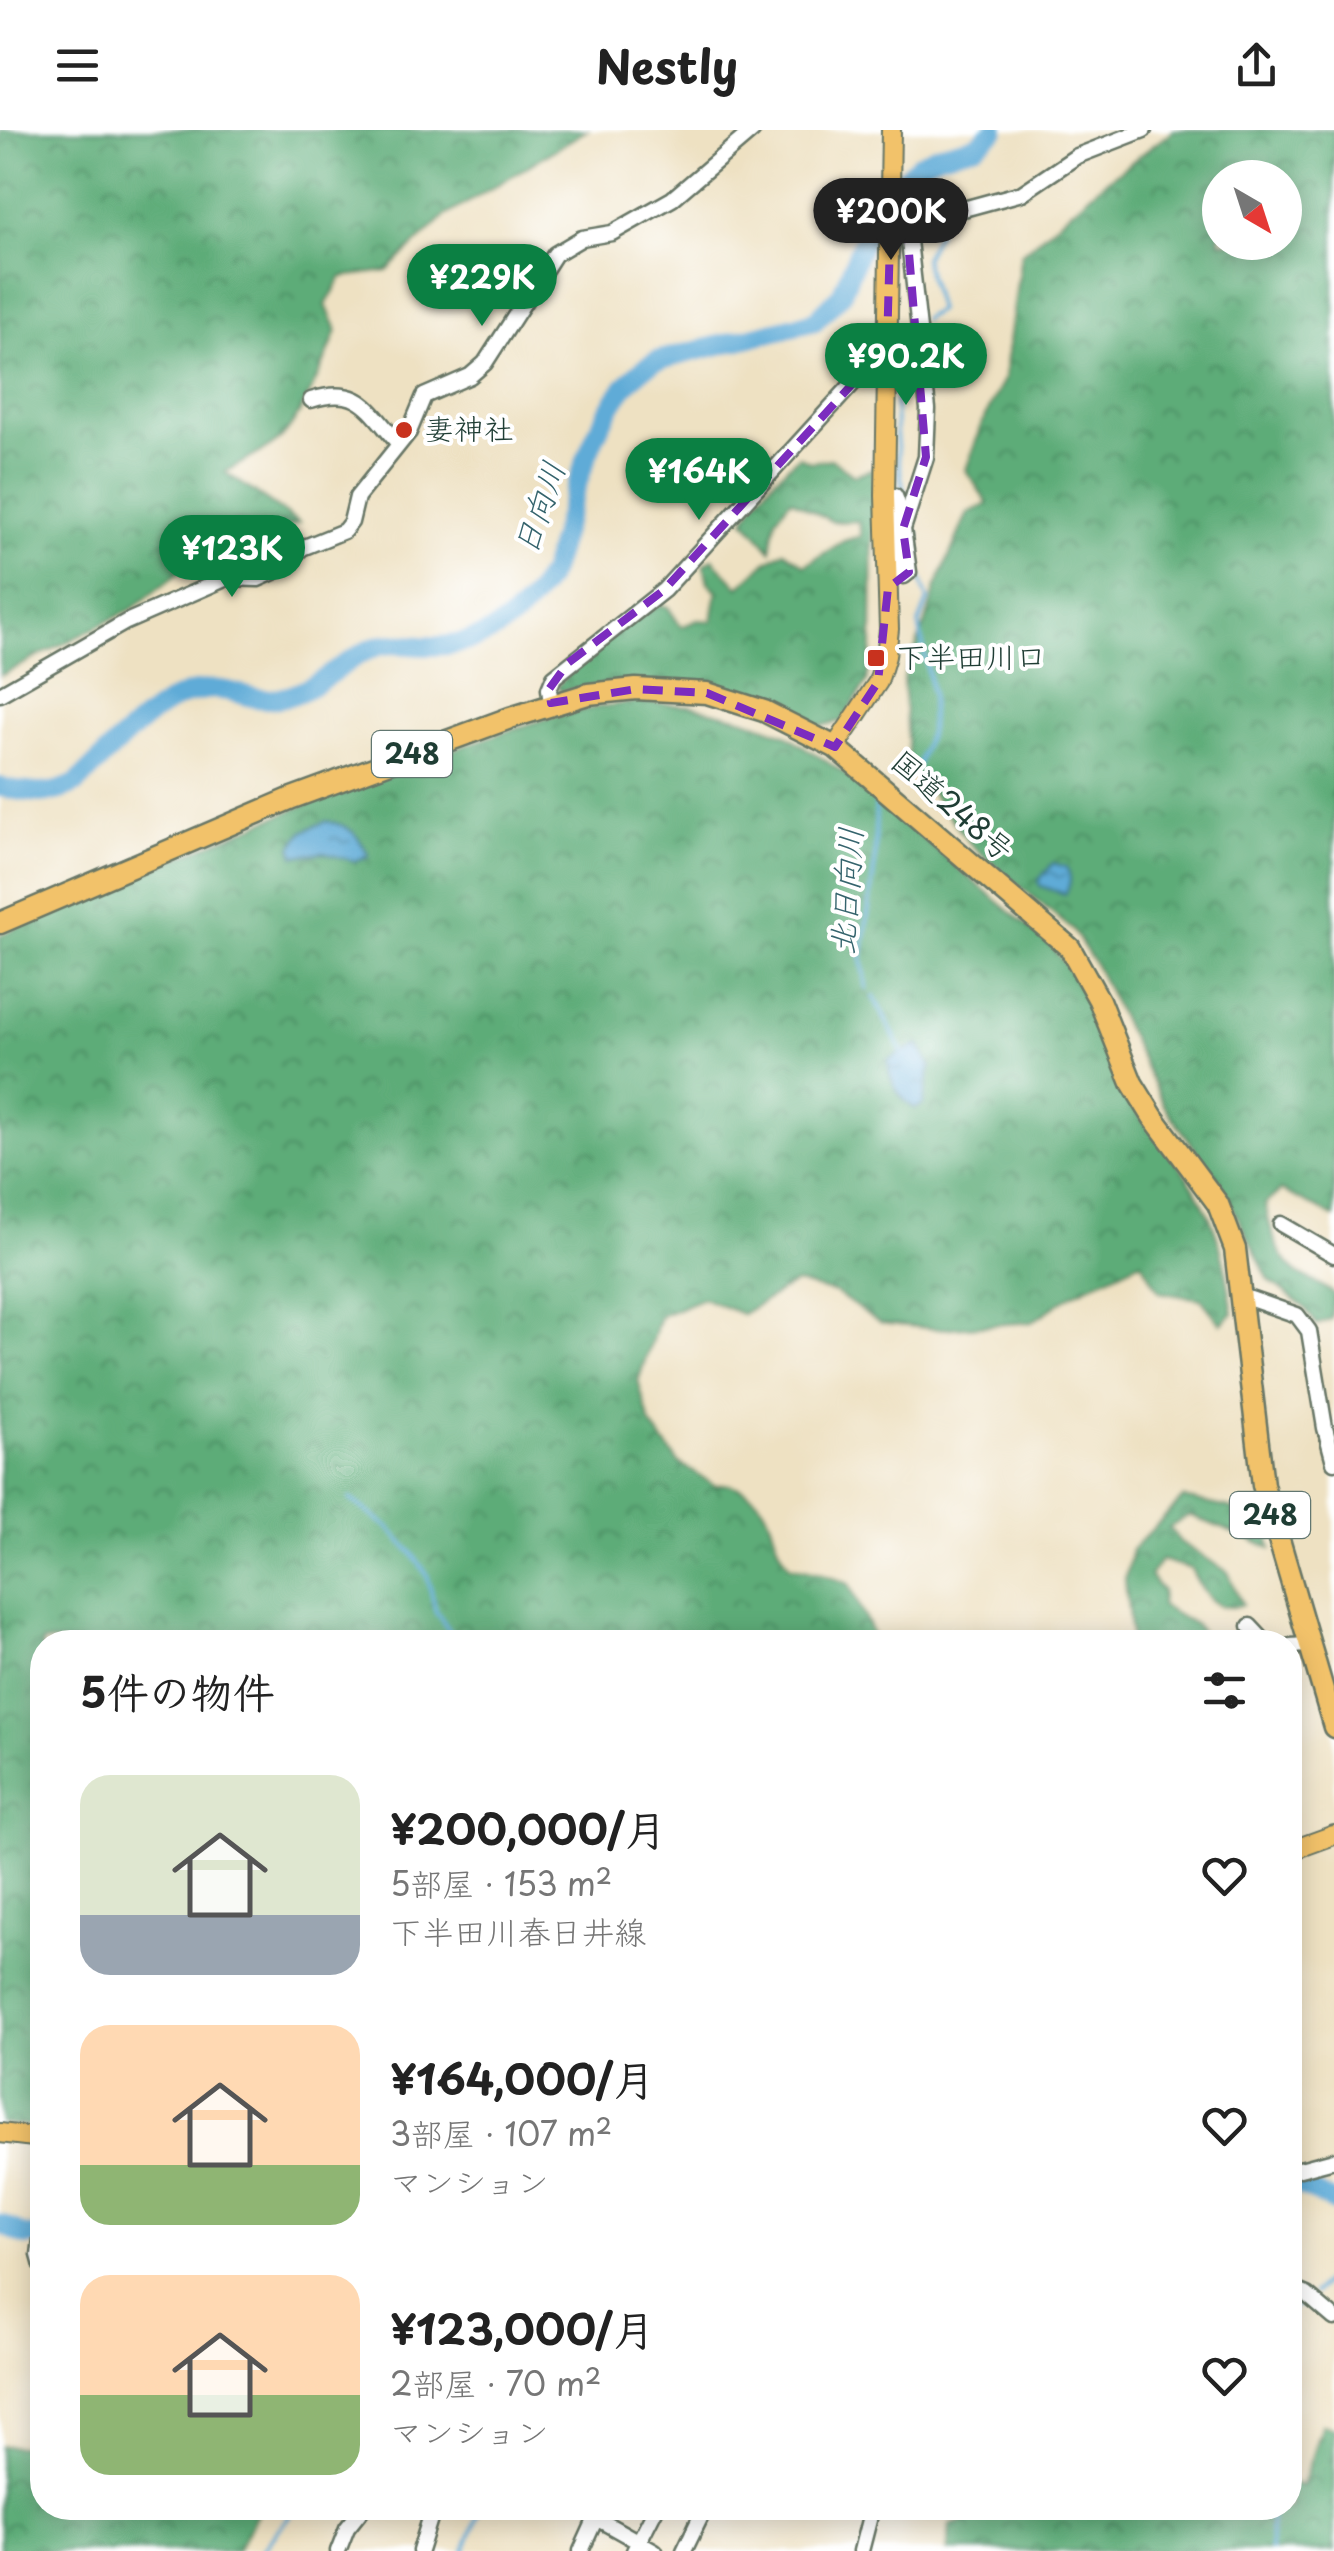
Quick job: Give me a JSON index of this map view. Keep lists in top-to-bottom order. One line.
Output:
{"streets":{"highway":["248","国道248号"]},"water":["日向川","北日向川"],"places":{"other":["妻神社"],"transit":["下半田川口"]},"north":"bottom right","page":{"header":"Nestly","price":["¥200K","¥229K","¥90.2K","¥164K","¥123K"],"heading":"5件の物件","list":[{"name":"¥200,000/月","note":"5部屋 · 153 m² · 下半田川春日井線"},{"name":"¥164,000/月","note":"3部屋 · 107 m² · マンション"},{"name":"¥123,000/月","note":"2部屋 · 70 m² · マンション"}]}}
